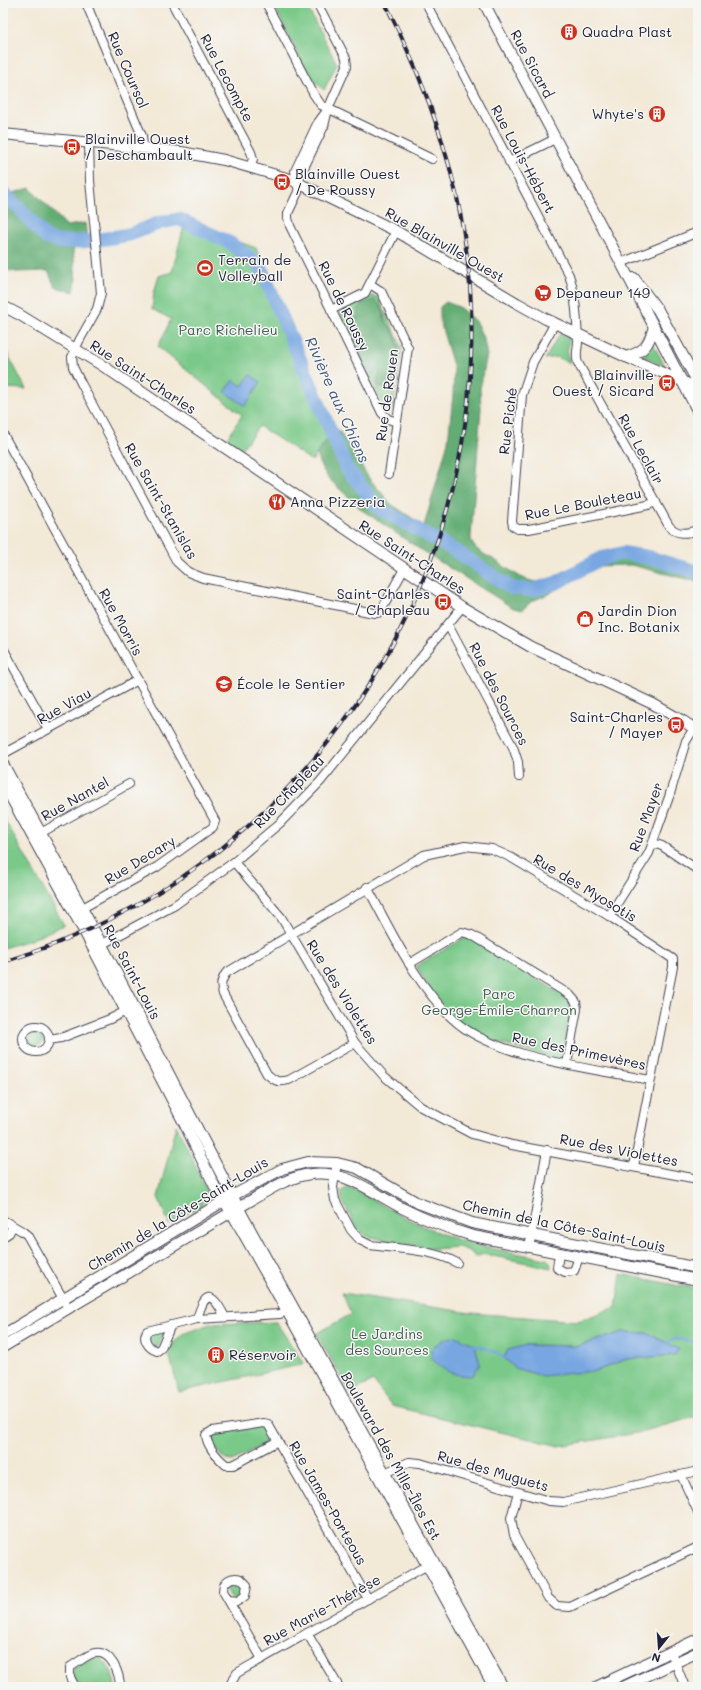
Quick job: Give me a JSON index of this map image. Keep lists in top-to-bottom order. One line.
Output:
{"streets":{"street":["Rue Sicard","Rue Coursol","Rue Lecompte","Rue Louis-Hébert","Rue Blainville Ouest","Rue de Roussy","Rue Saint-Charles","Rue de Rouen","Rue Piché","Rue Leclair","Rue Saint-Stanislas","Rue Le Bouleteau","Rue Morris","Rue des Sources","Rue Viau","Rue Chapleau","Rue Nantel","Rue Mayer","Rue Decary","Rue des Myosotis","Rue Saint-Louis","Rue des Violettes","Rue des Primevères","Chemin de la Côte-Saint-Louis","Boulevard des Mille-Îles Est","Rue des Muguets","Rue James-Porteous","Rue Marie-Thérèse"]},"crossings":[["Rue Sicard","Rue Blainville Ouest"],["Rue Coursol","Rue Blainville Ouest"],["Rue Lecompte","Rue Blainville Ouest"],["Rue Louis-Hébert","Rue Blainville Ouest"],["Rue Louis-Hébert","Rue Leclair"],["Rue Blainville Ouest","Rue de Roussy"],["Rue Blainville Ouest","Rue Piché"],["Rue Blainville Ouest","Rue Leclair"],["Rue de Roussy","Rue de Rouen"],["Rue Saint-Charles","Rue Saint-Stanislas"],["Rue Saint-Charles","Rue Chapleau"],["Rue Saint-Charles","Rue Mayer"],["Rue Piché","Rue Le Bouleteau"],["Rue Leclair","Rue Le Bouleteau"],["Rue Morris","Rue Viau"],["Rue Morris","Rue Decary"],["Rue des Sources","Rue Chapleau"],["Rue Chapleau","Rue Saint-Louis"],["Rue Chapleau","Rue des Violettes"],["Rue Nantel","Rue Saint-Louis"],["Rue Mayer","Rue des Myosotis"],["Rue Decary","Rue Saint-Louis"],["Rue des Myosotis","Rue des Violettes"],["Rue des Myosotis","Rue des Primevères"],["Rue Saint-Louis","Chemin de la Côte-Saint-Louis"],["Rue Saint-Louis","Boulevard des Mille-Îles Est"],["Chemin de la Côte-Saint-Louis","Boulevard des Mille-Îles Est"],["Boulevard des Mille-Îles Est","Rue des Muguets"],["Boulevard des Mille-Îles Est","Rue Marie-Thérèse"],["Rue James-Porteous","Rue Marie-Thérèse"]],"water":["Rivière aux Chiens"],"parks":["Parc Richelieu","Parc George-Émile-Charron","Le Jardins des Sources"],"places":{"building":["Quadra Plast","Whyte's","Réservoir"],"bus stop":["Blainville Ouest / Deschambault","Blainville Ouest / De Roussy","Blainville Ouest / Sicard","Saint-Charles / Chapleau","Saint-Charles / Mayer"],"sports":["Terrain de Volleyball"],"supermarket":["Depaneur 149"],"restaurant":["Anna Pizzeria"],"shop":["Jardin Dion Inc. Botanix"],"school or university":["École le Sentier"]},"north":"bottom"}
